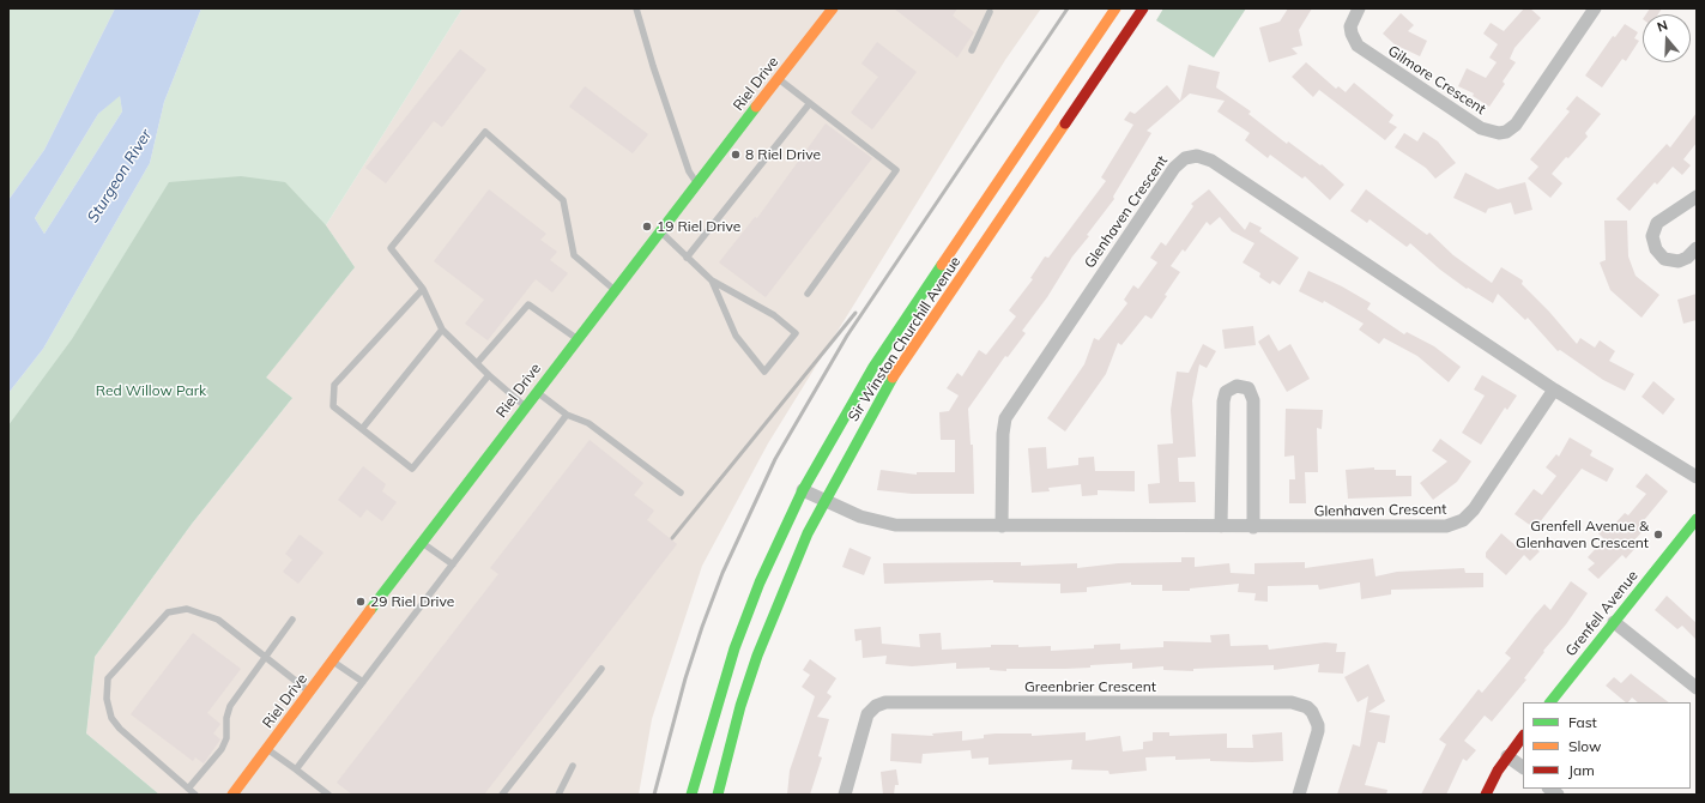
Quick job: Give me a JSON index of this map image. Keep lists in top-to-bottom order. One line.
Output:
{"streets":{"main road":["Riel Drive","Sir Winston Churchill Avenue","Grenfell Avenue"],"street":["Gilmore Crescent","Glenhaven Crescent","Greenbrier Crescent"]},"crossings":[["Glenhaven Crescent","Sir Winston Churchill Avenue"]],"water":["Sturgeon River"],"parks":["Red Willow Park"],"places":["8 Riel Drive","19 Riel Drive","Grenfell Avenue & Glenhaven Crescent","29 Riel Drive"],"legend":["Fast","Slow","Jam"],"north":"top"}
